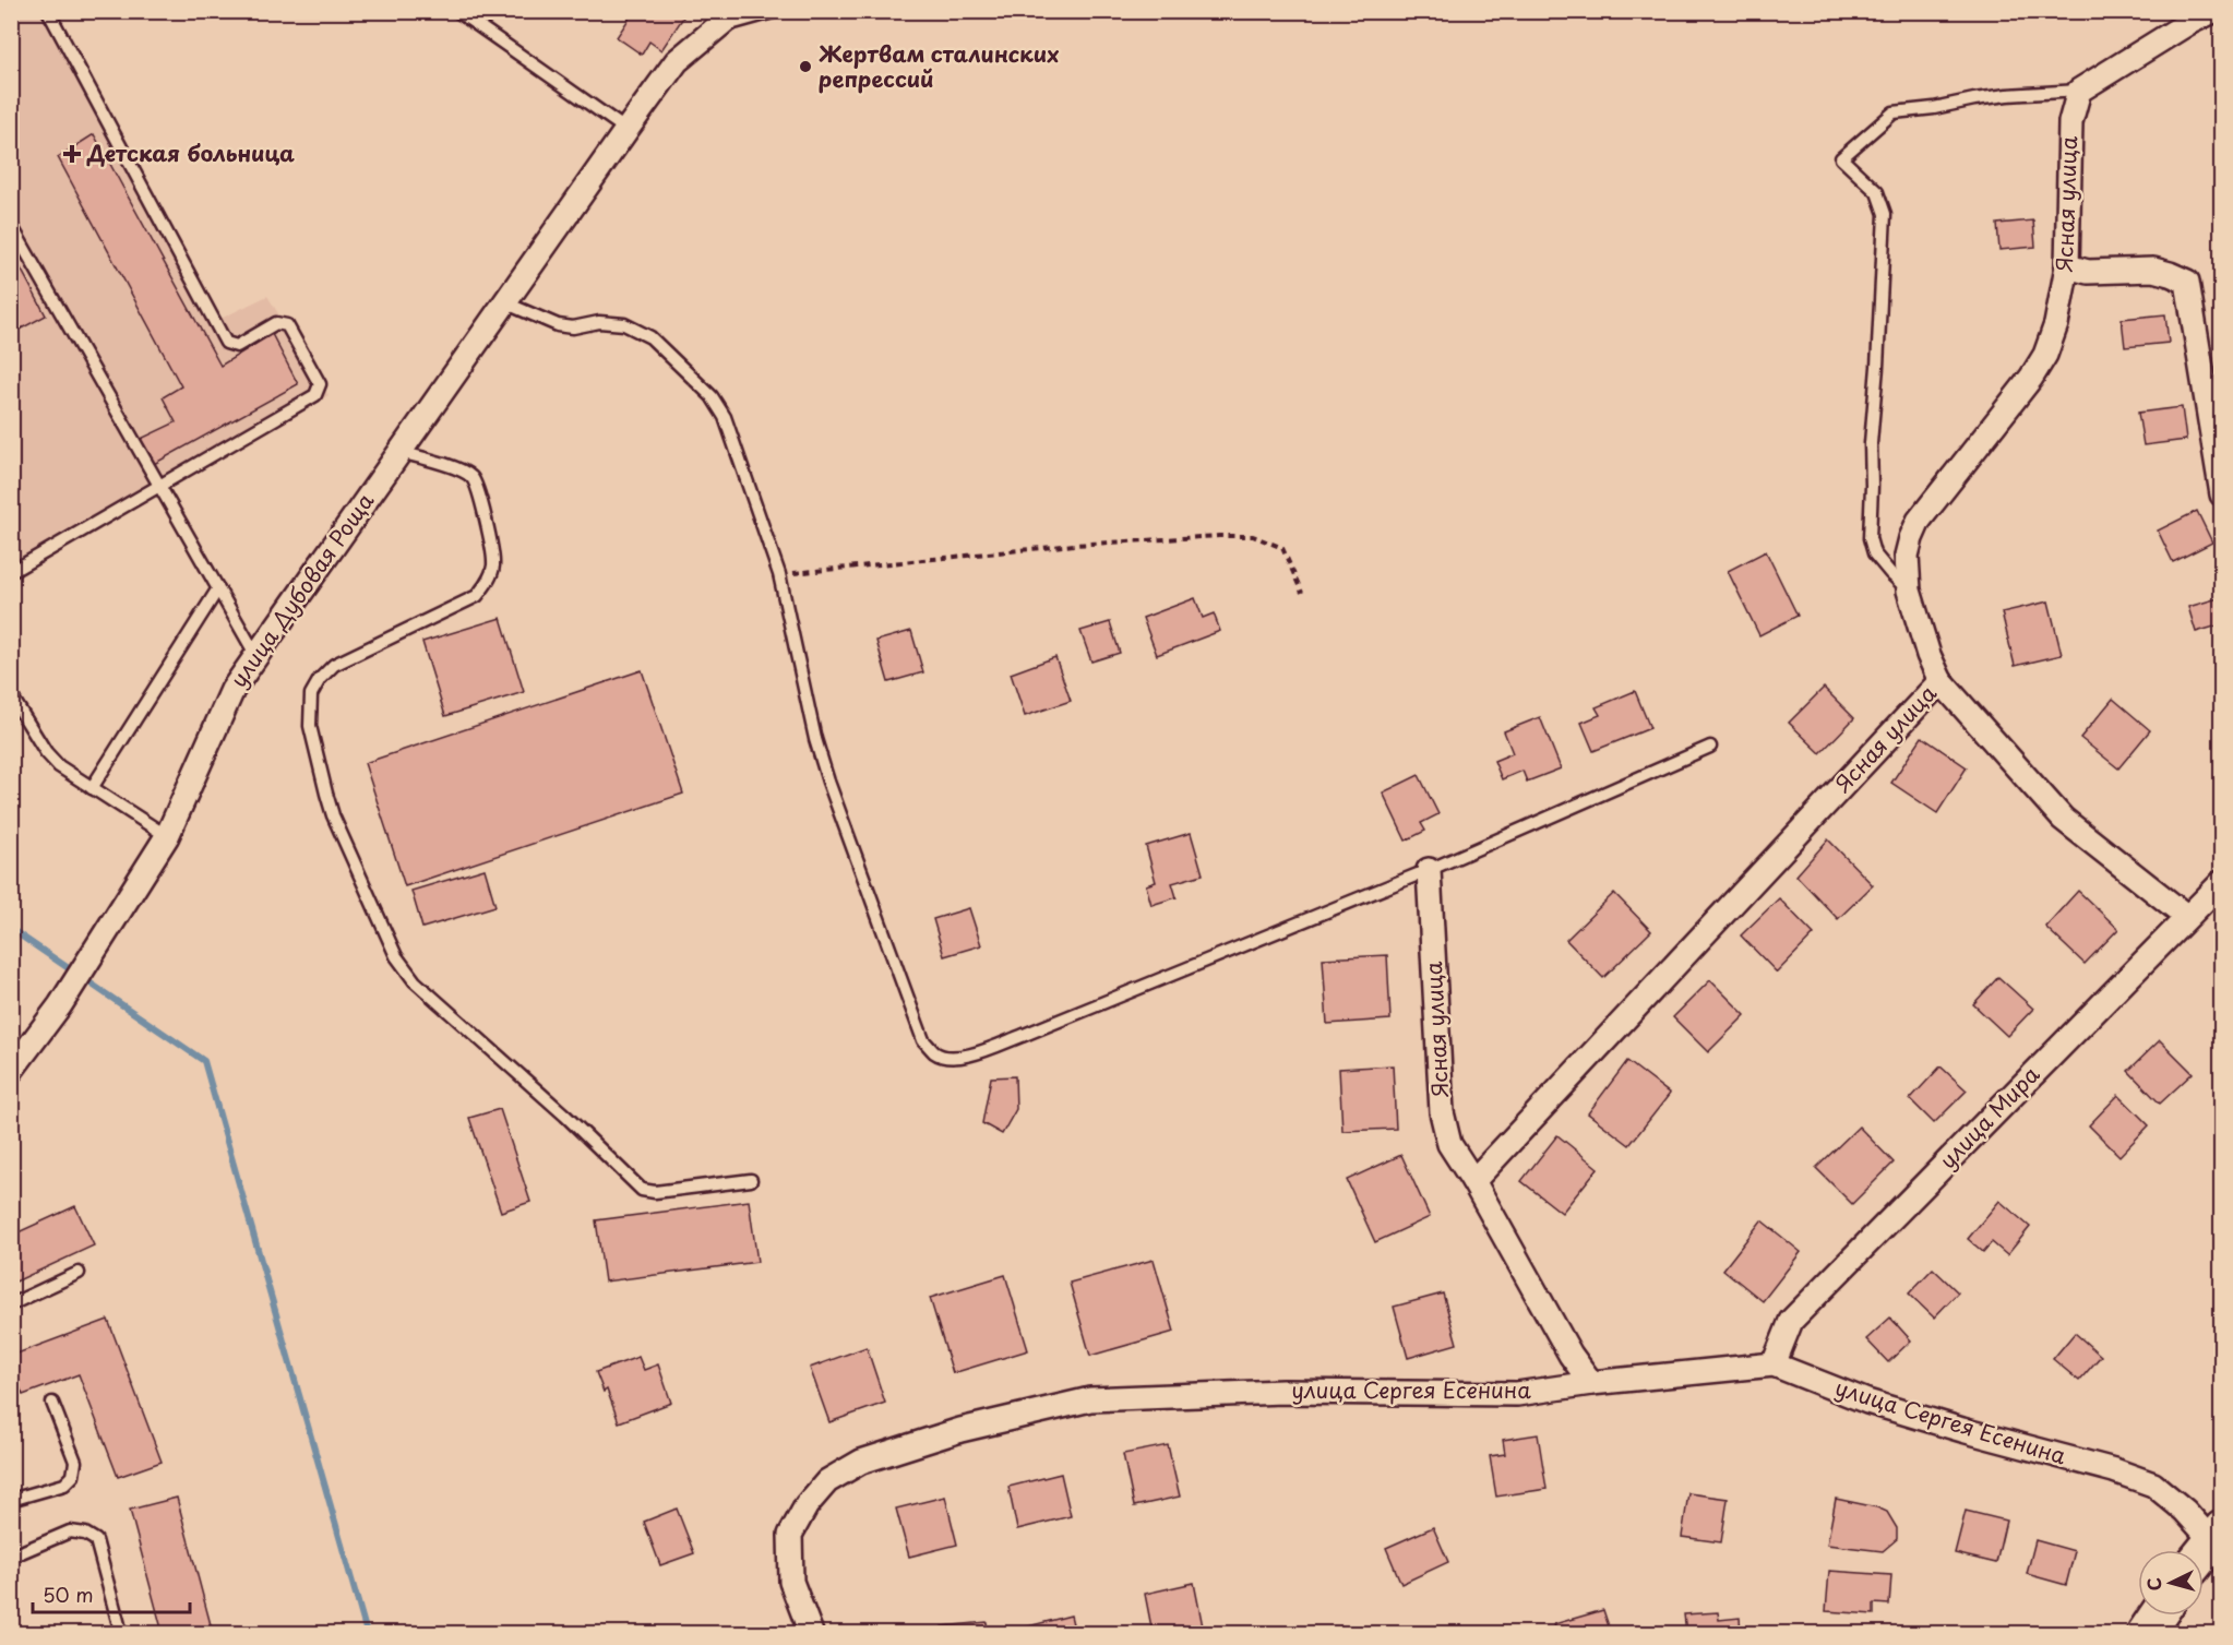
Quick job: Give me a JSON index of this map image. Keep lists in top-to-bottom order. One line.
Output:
{"streets":{"street":["Ясная улица","улица Дубовая Роща","улица Мира","улица Сергея Есенина"]},"crossings":[["Ясная улица","улица Сергея Есенина"],["улица Мира","улица Сергея Есенина"]],"places":{"other":["Жертвам сталинских репрессий"],"health":["Детская больница"]},"scale_bar":"50 m","north":"left"}
